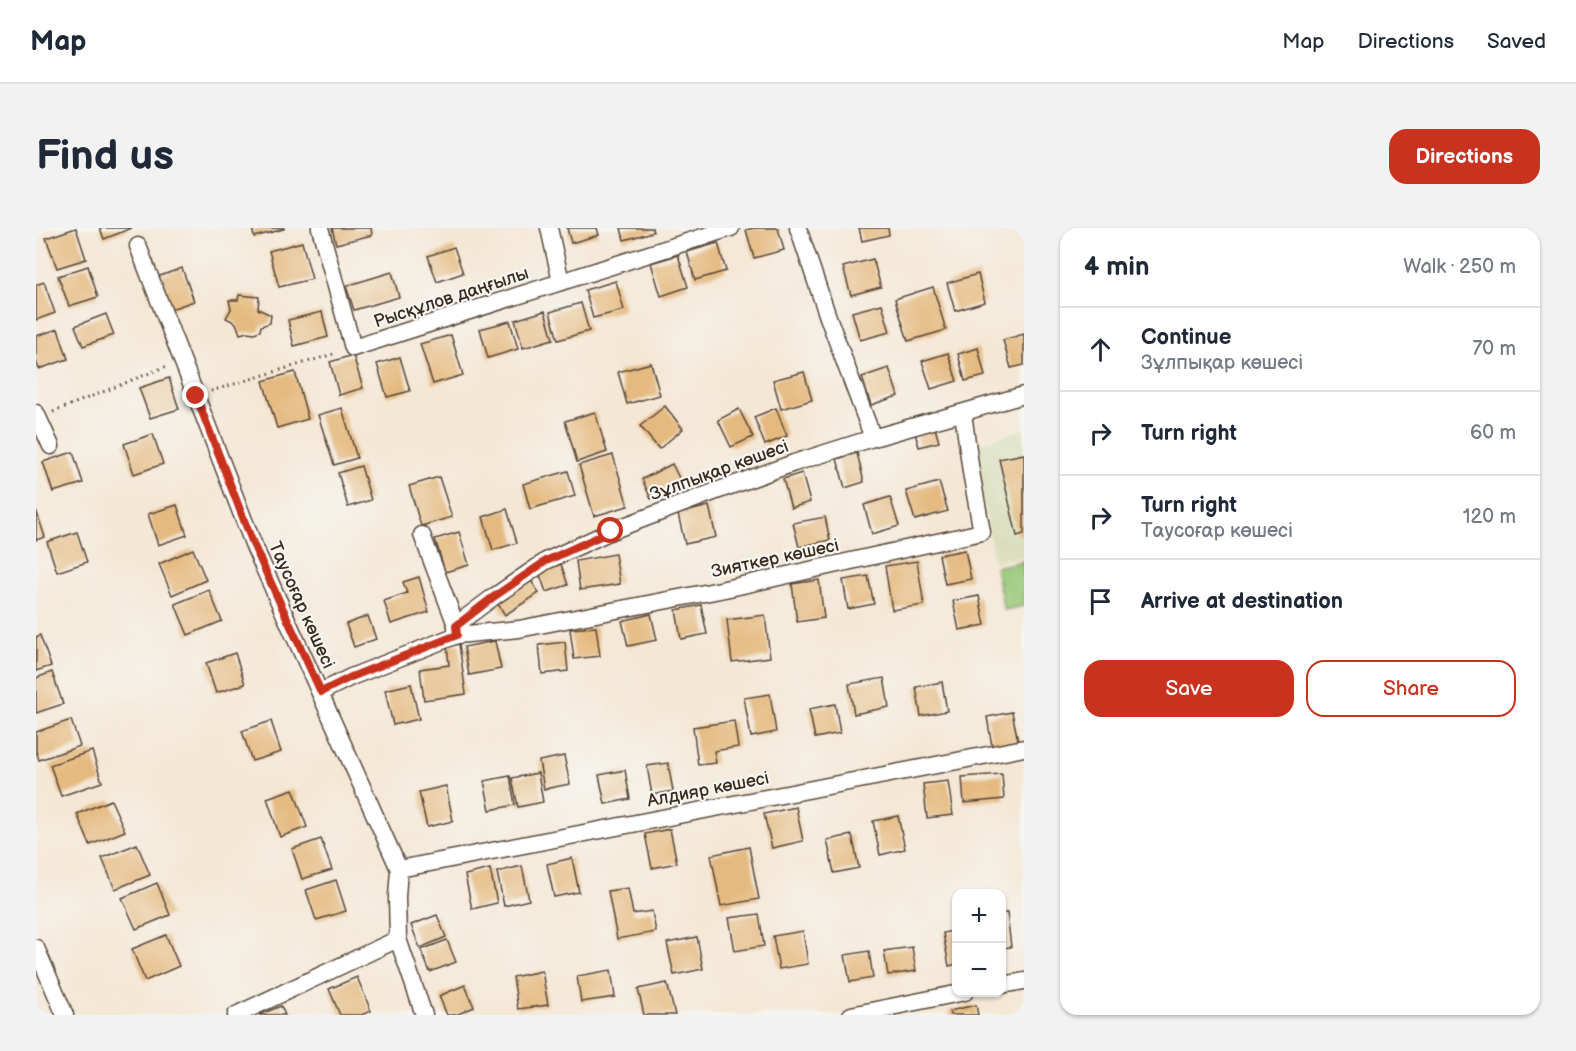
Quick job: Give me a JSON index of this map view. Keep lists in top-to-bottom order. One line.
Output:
{"streets":{"street":["Рысқұлов даңғылы","Зұлпықар көшесі","Зияткер көшесі","Тауcоғар көшесі","Алдияр көшесі"]},"crossings":[["Зұлпықар көшесі","Зияткер көшесі"],["Тауcоғар көшесі","Алдияр көшесі"]],"page":{"header":"Map","nav":["Map","Directions","Saved"],"buttons":["Directions",["Save","Share"]],"title":"Find us","heading":["4 min","Walk · 250 m"],"list":[["Continue","Зұлпықар көшесі","70 m"],["Turn right","60 m"],["Turn right","Тауcоғар көшесі","120 m"],"Arrive at destination"],"map_buttons":["+","−"]}}
